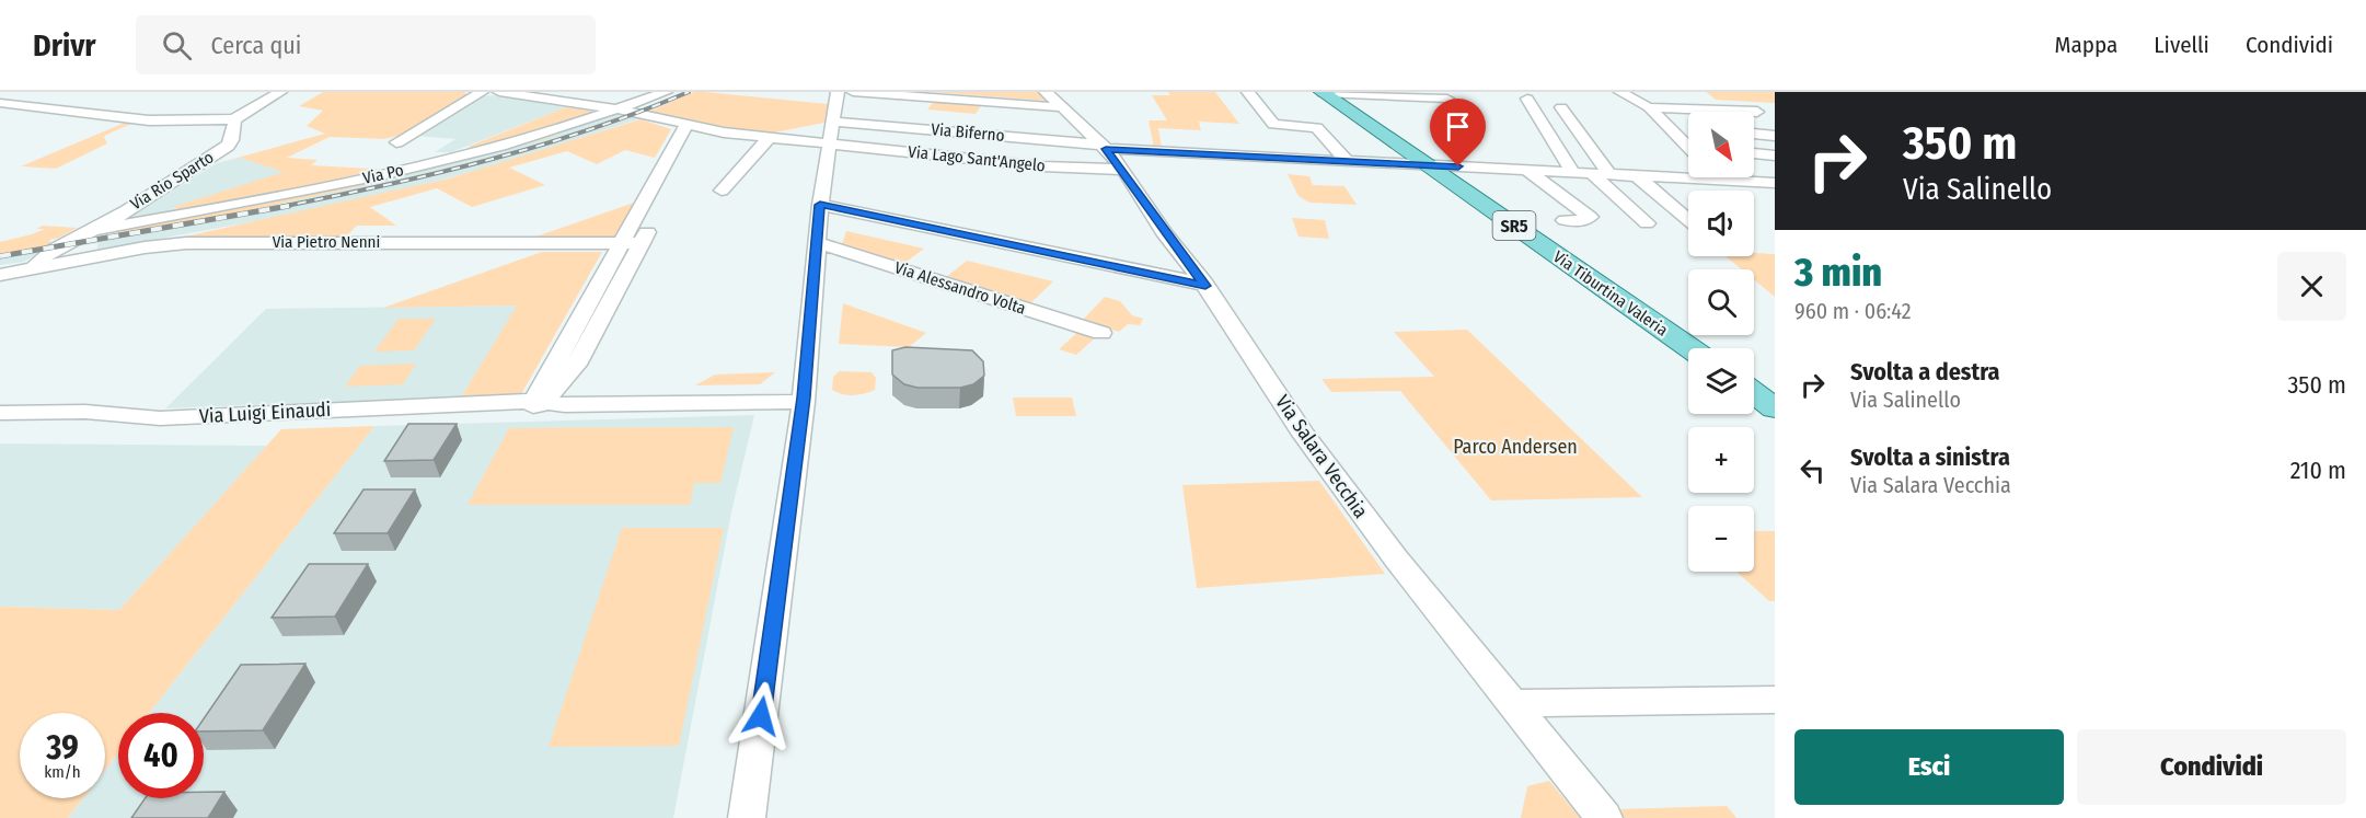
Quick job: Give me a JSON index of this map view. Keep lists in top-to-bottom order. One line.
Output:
{"streets":{"main road":["SR5","Via Tiburtina Valeria"],"street":["Via Biferno","Via Lago Sant'Angelo","Via Po","Via Rio Sparto","Via Pietro Nenni","Via Alessandro Volta","Via Luigi Einaudi","Via Salara Vecchia"]},"crossings":[["Via Biferno","Via Salara Vecchia"],["Via Lago Sant'Angelo","Via Salara Vecchia"],["Via Po","Via Rio Sparto"],["Via Rio Sparto","Via Pietro Nenni"]],"parks":["Parco Andersen"],"north":"bottom right","page":{"header":"Drivr","search":"Cerca qui","nav":["Mappa","Livelli","Condividi"],"turn":["350 m","Via Salinello"],"map_buttons":["+","−"],"heading":["3 min","960 m · 06:42"],"list":[{"name":"Svolta a destra","note":"Via Salinello","value":"350 m"},{"name":"Svolta a sinistra","note":"Via Salara Vecchia","value":"210 m"}],"speed":"39 km/h","limit":"40","buttons":["Esci","Condividi"]}}
